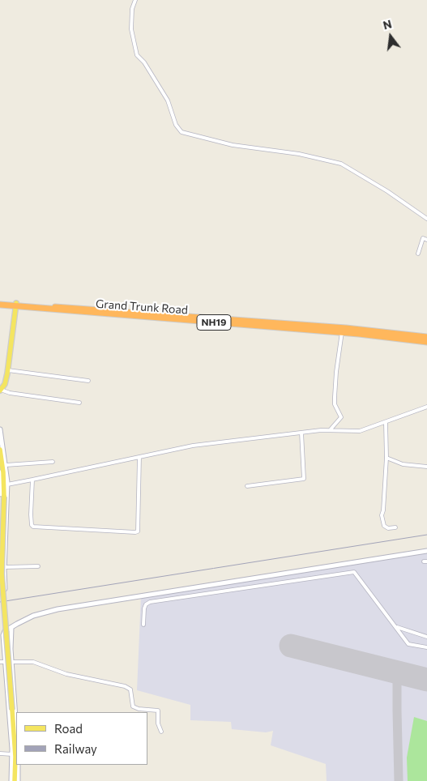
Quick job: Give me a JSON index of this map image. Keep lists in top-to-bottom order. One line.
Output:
{"streets":{"highway":["Grand Trunk Road","NH19"]},"legend":["Road","Railway"],"north":"top"}
